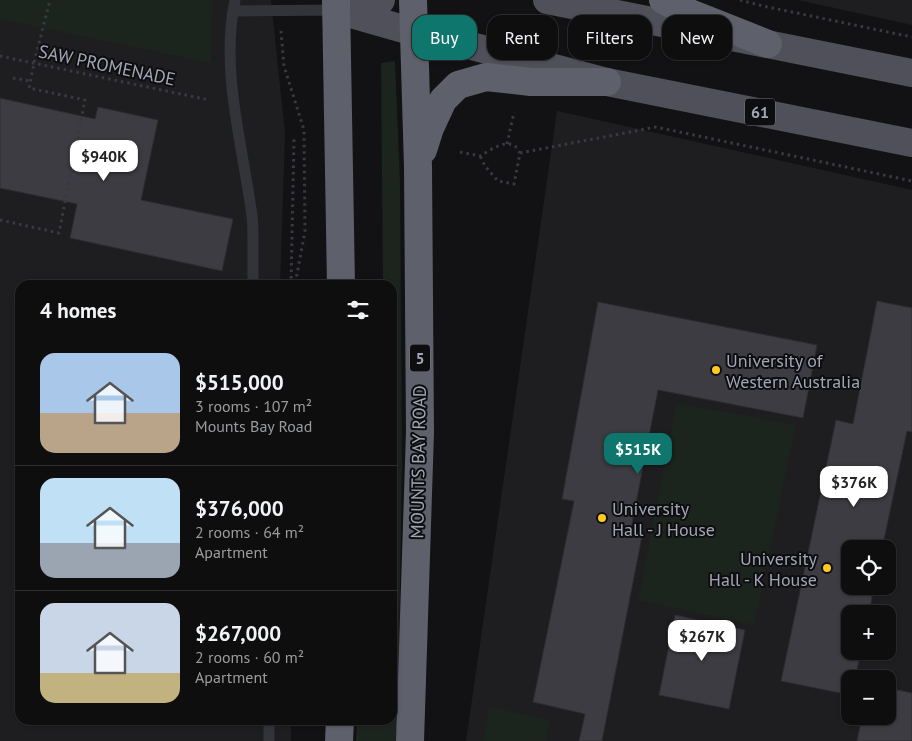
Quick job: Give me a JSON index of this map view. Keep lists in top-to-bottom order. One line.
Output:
{"streets":{"highway":["61","5","MOUNTS BAY ROAD"],"path":["SAW PROMENADE"]},"crossings":[["61","MOUNTS BAY ROAD"]],"places":["University of Western Australia","University Hall - J House","University Hall - K House"],"page":{"chip":["Buy","Rent","Filters","New"],"price":["$940K","$515K","$376K","$267K"],"heading":"4 homes","list":[{"name":"$515,000","note":"3 rooms · 107 m² · Mounts Bay Road"},{"name":"$376,000","note":"2 rooms · 64 m² · Apartment"},{"name":"$267,000","note":"2 rooms · 60 m² · Apartment"}],"map_buttons":["+","−"]}}
